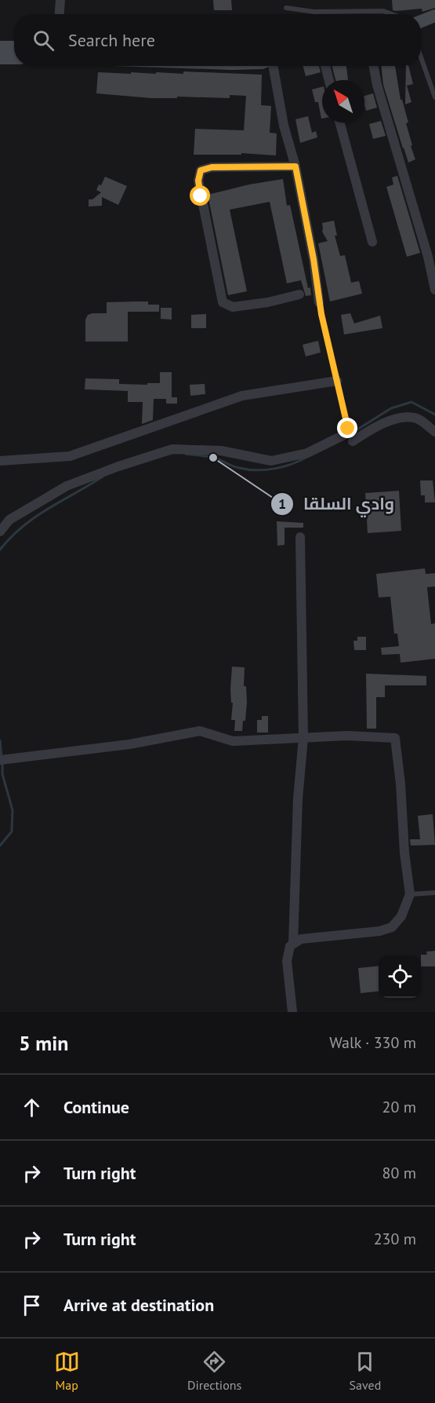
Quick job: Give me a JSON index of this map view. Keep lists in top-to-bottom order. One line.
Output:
{"places":["وادي السلقا"],"north":"top left","page":{"search":"Search here","heading":["5 min","Walk · 330 m"],"list":[["Continue","20 m"],["Turn right","80 m"],["Turn right","230 m"],"Arrive at destination"],"nav":["Map","Directions","Saved"]}}
